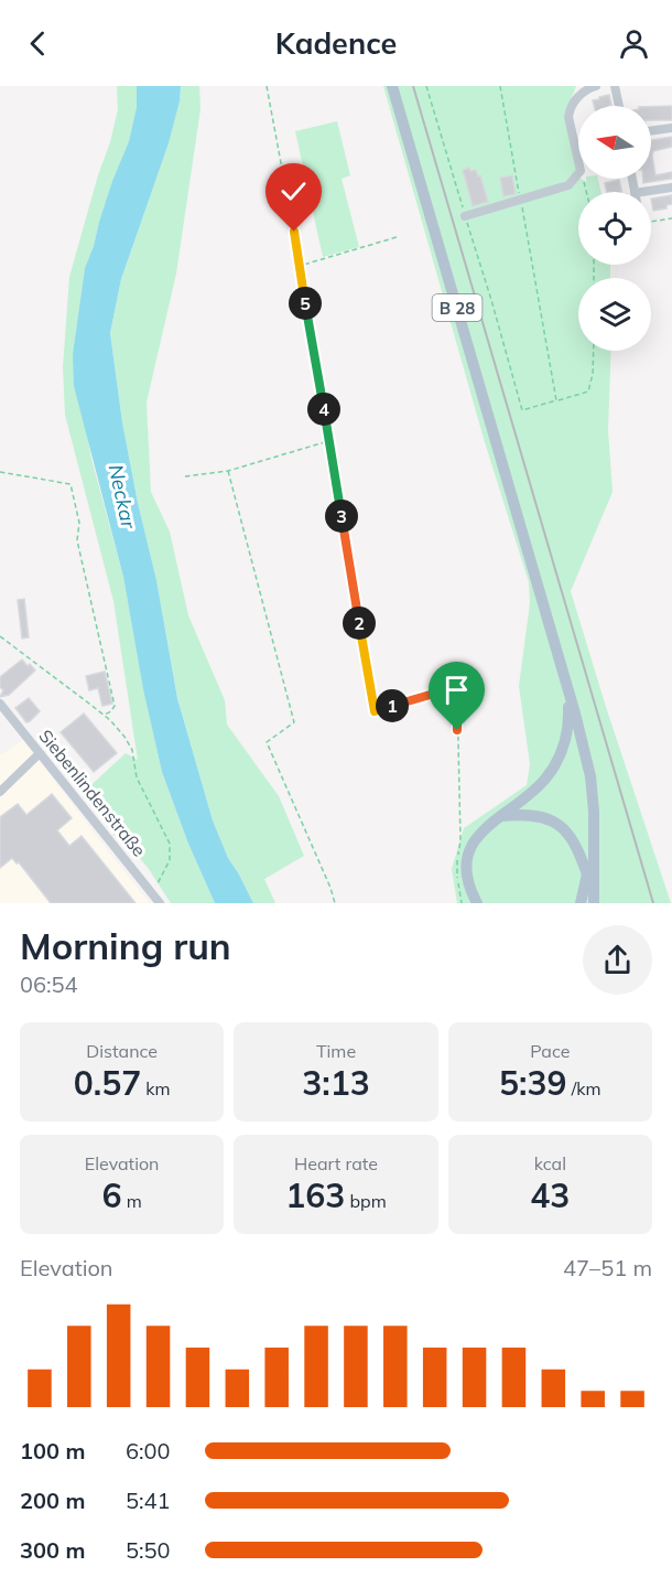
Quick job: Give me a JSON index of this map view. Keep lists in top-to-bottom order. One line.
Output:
{"streets":{"main road":["B 28"],"street":["Siebenlindenstraße"]},"water":["Neckar"],"north":"left","page":{"header":"Kadence","pins":["5","4","3","2","1"],"heading":["Morning run","06:54"],"stats":[["Distance","0.57 km"],["Time","3:13"],["Pace","5:39 /km"],["Elevation","6 m"],["Heart rate","163 bpm"],["kcal","43"]],"chart":["Elevation","47–51 m"],"list":[{"name":"100 m","note":"6:00"},{"name":"200 m","note":"5:41"},{"name":"300 m","note":"5:50"}]}}
